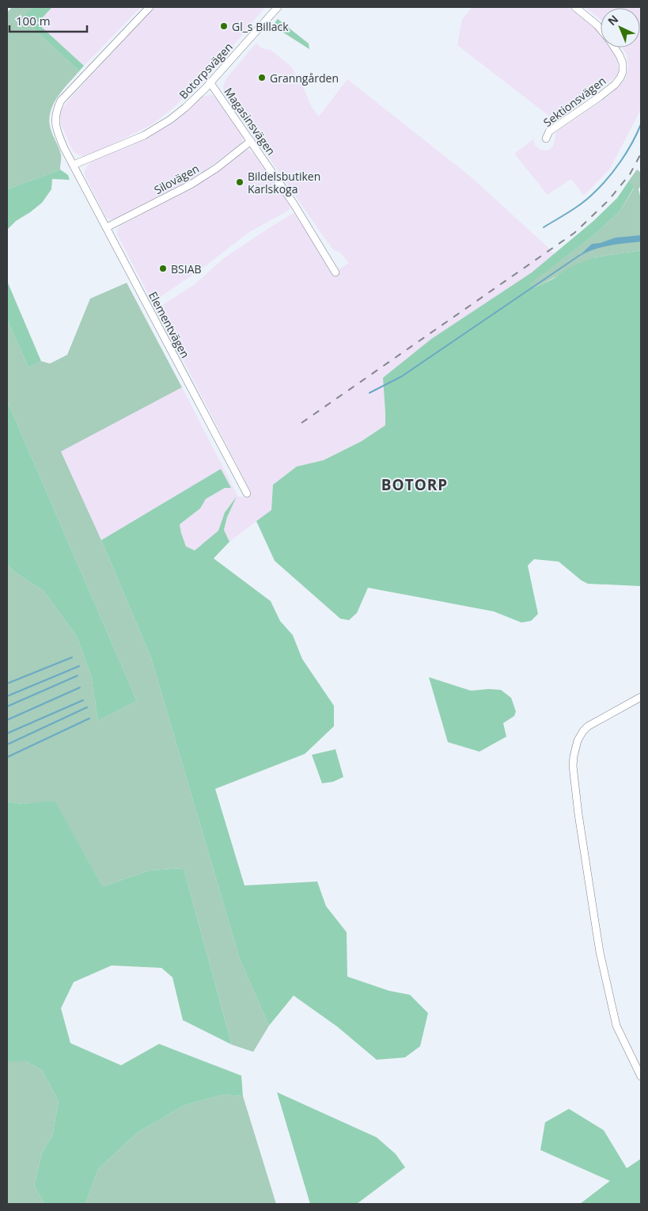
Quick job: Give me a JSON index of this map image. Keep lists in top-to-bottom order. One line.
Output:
{"streets":{"street":["Botorpsvägen","Sektionsvägen","Magasinsvägen","Silovägen","Elementvägen"]},"crossings":[["Botorpsvägen","Magasinsvägen"],["Botorpsvägen","Elementvägen"],["Magasinsvägen","Silovägen"],["Silovägen","Elementvägen"]],"districts":["BOTORP"],"places":["Gl_s Billack","Granngården","Bildelsbutiken Karlskoga","BSIAB"],"scale_bar":"100 m","north":"top left"}
